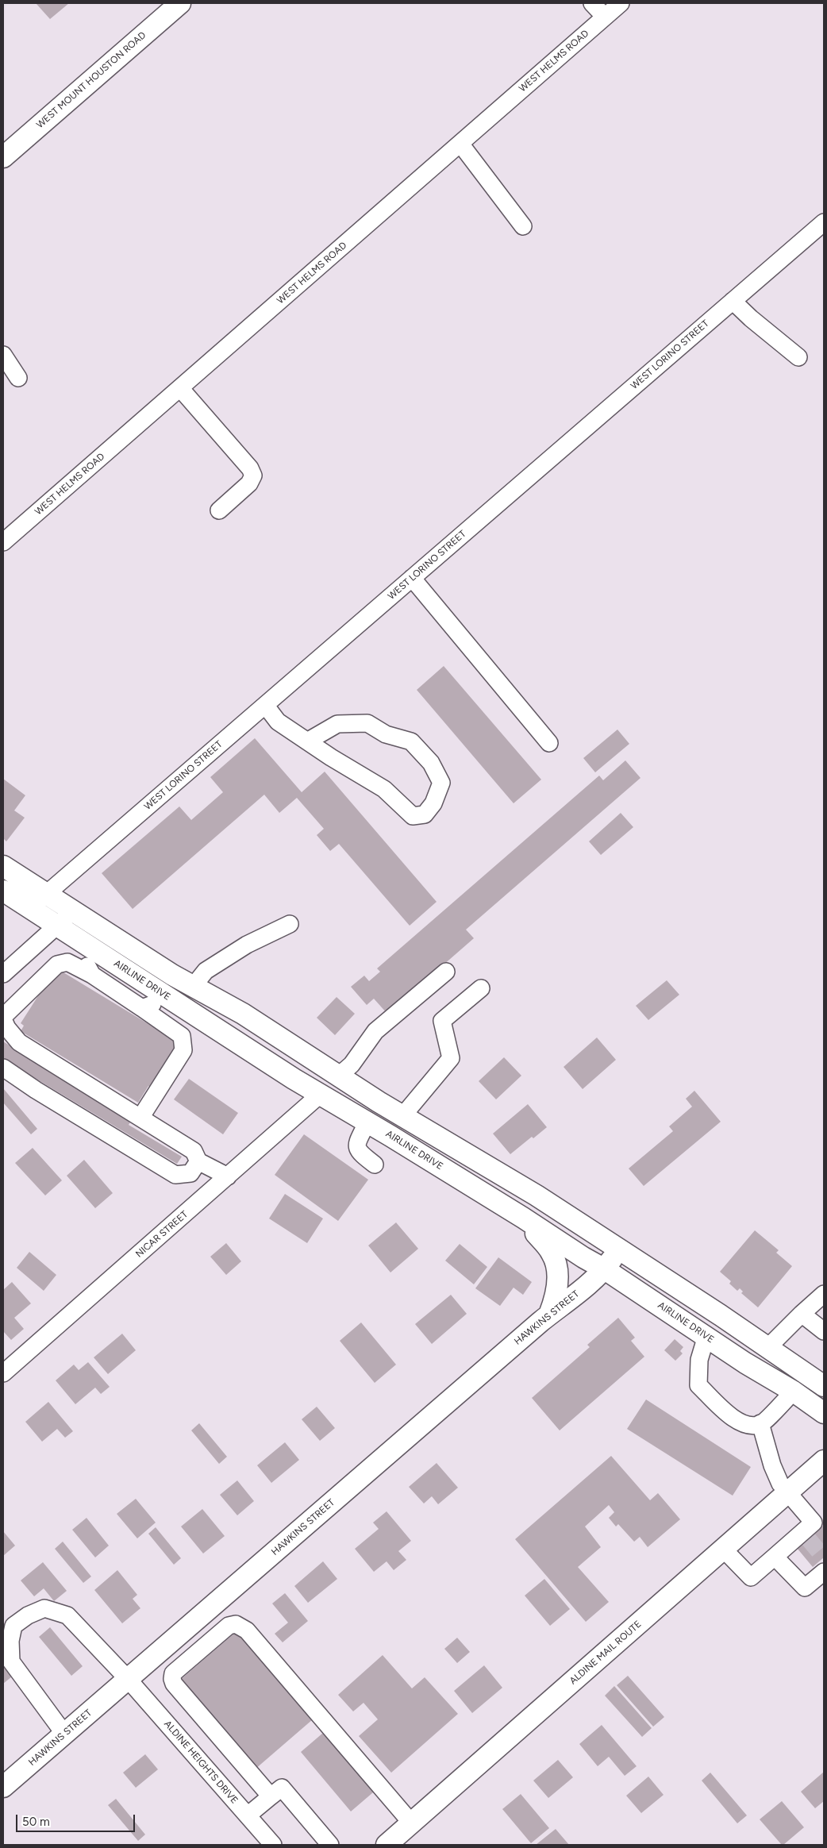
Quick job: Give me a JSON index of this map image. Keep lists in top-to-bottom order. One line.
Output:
{"streets":{"main road":["WEST MOUNT HOUSTON ROAD","AIRLINE DRIVE","HAWKINS STREET","ALDINE MAIL ROUTE"],"street":["WEST HELMS ROAD","WEST LORINO STREET","NICAR STREET","ALDINE HEIGHTS DRIVE"]},"crossings":[["WEST LORINO STREET","AIRLINE DRIVE"],["AIRLINE DRIVE","NICAR STREET"],["AIRLINE DRIVE","HAWKINS STREET"],["HAWKINS STREET","ALDINE HEIGHTS DRIVE"]],"scale_bar":"50 m"}
